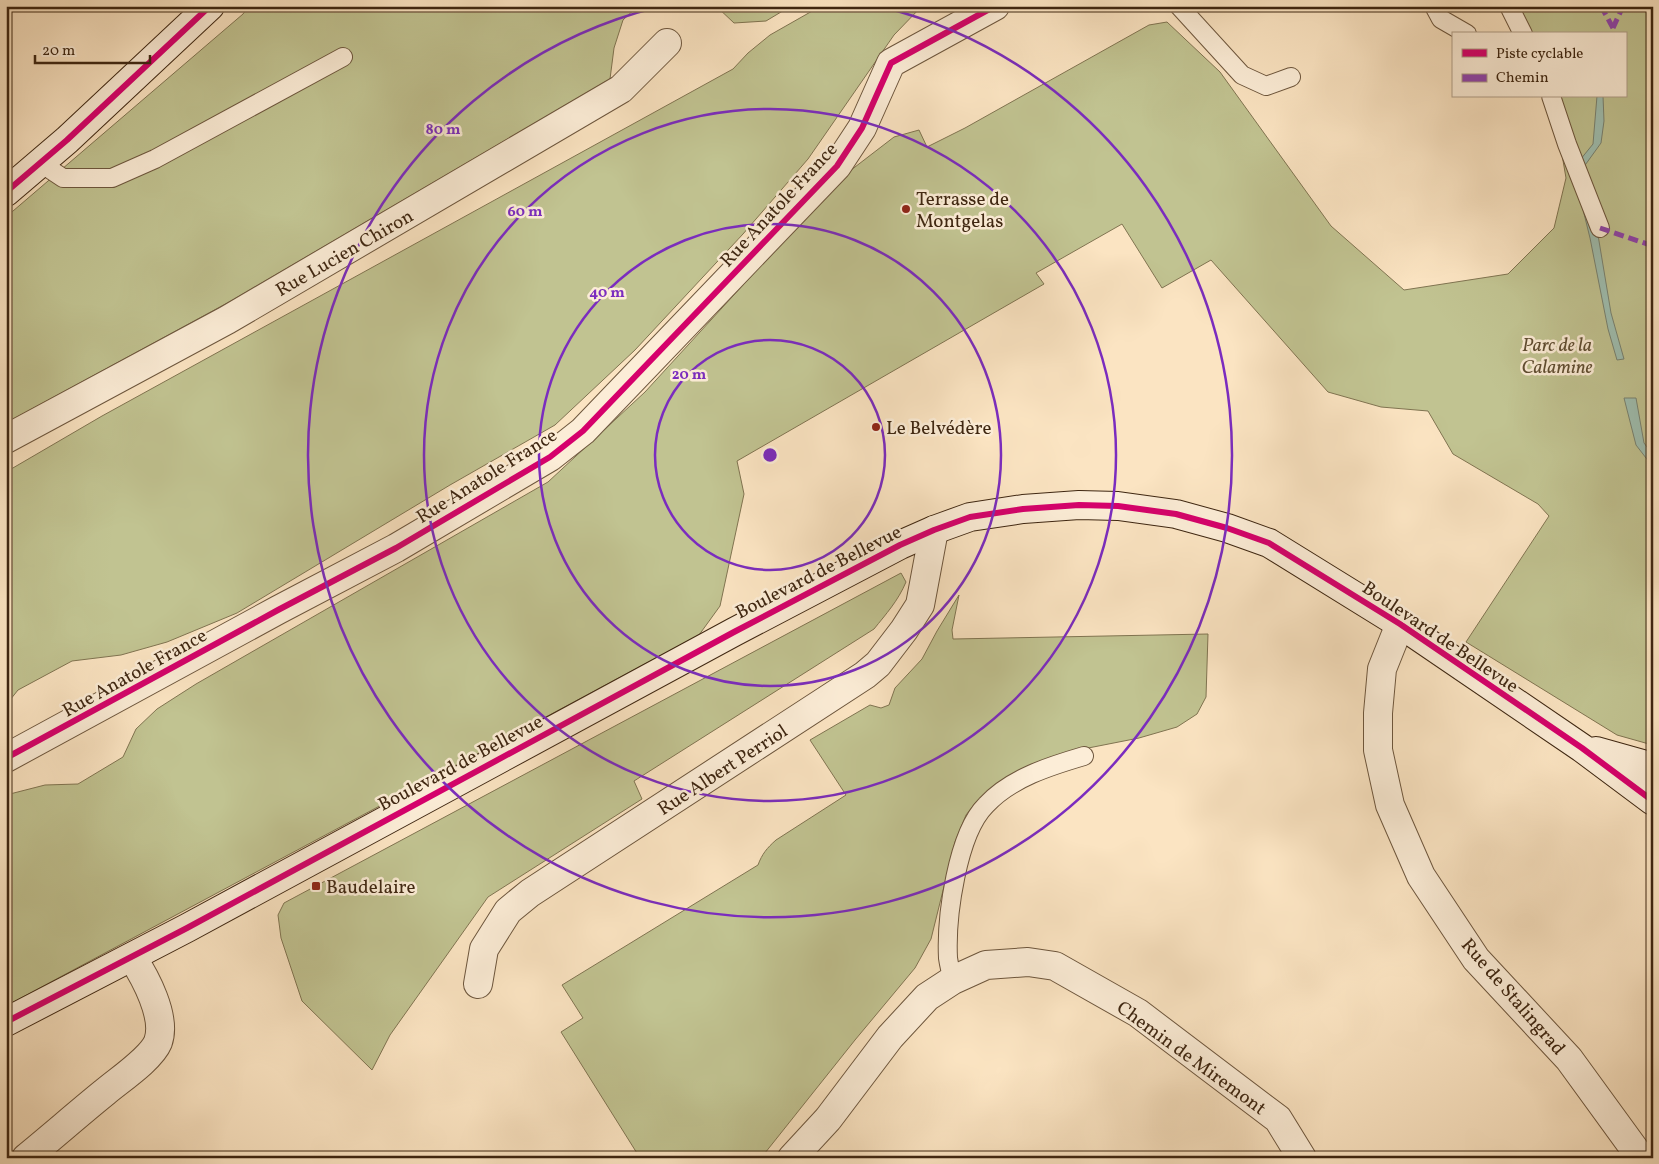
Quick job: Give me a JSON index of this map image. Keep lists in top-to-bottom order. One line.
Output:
{"streets":{"street":["Rue Anatole France","Rue Lucien Chiron","Boulevard de Bellevue","Rue Albert Perriol","Rue de Stalingrad","Chemin de Miremont"]},"crossings":[["Boulevard de Bellevue","Rue Albert Perriol"],["Boulevard de Bellevue","Rue de Stalingrad"]],"parks":["Parc de la Calamine"],"places":{"other":["Terrasse de Montgelas","Le Belvédère"],"transit":["Baudelaire"]},"legend":["Piste cyclable","Chemin"],"scale_bar":"20 m","rings":["80 m","60 m","40 m","20 m"]}
